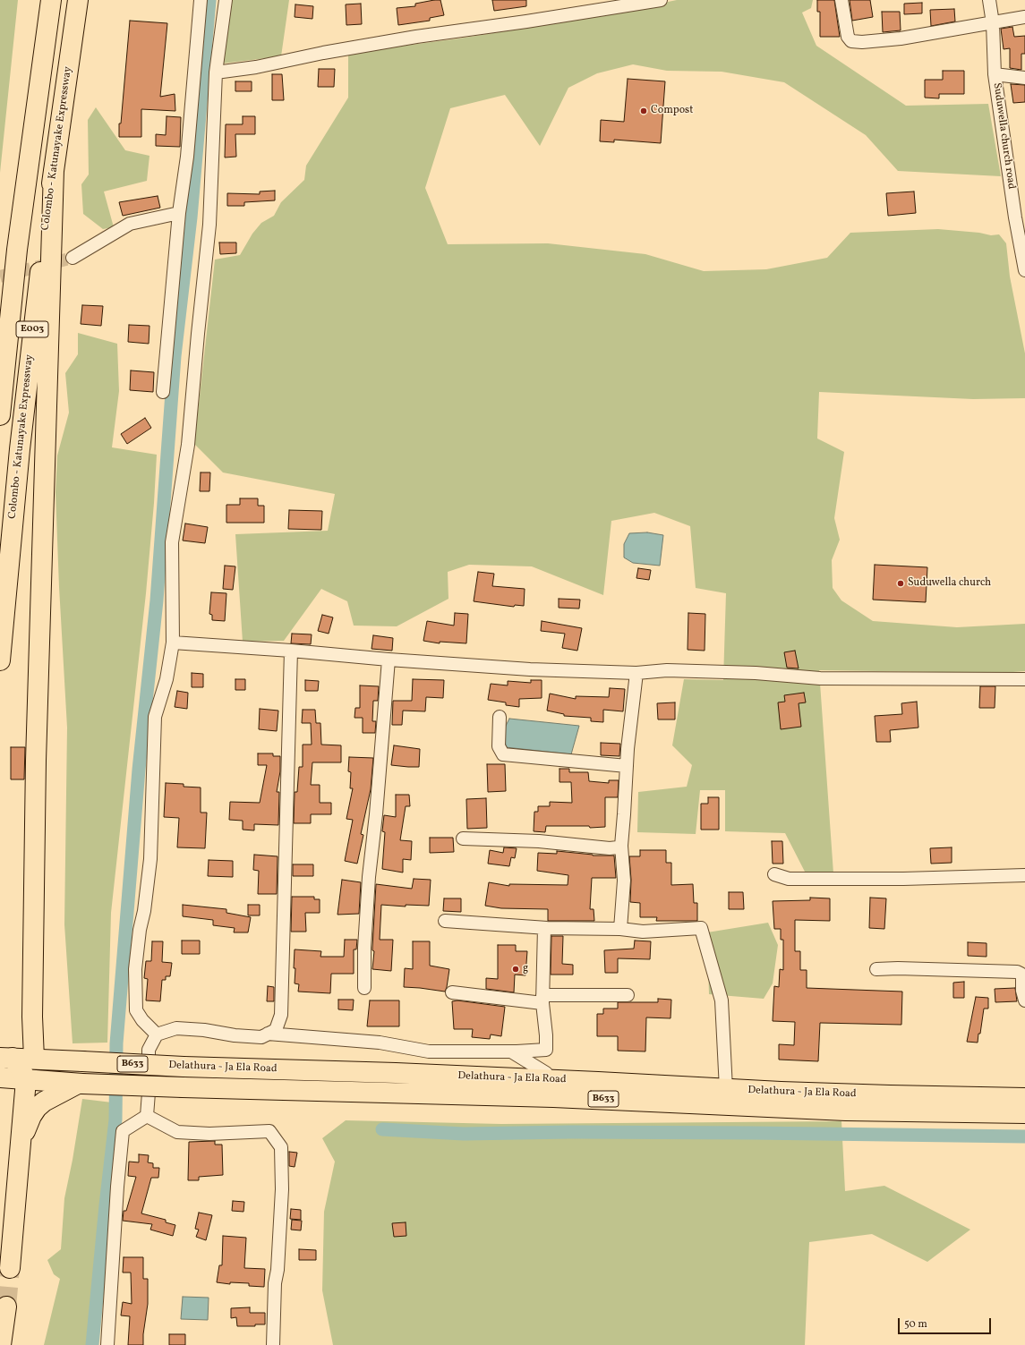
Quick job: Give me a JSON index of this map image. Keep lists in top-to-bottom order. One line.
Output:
{"streets":{"main road":["Colombo - Katunayake Expressway","E003","B633","Delathura - Ja Ela Road"],"street":["Suduwella church road"]},"places":["Compost","Suduwella church","g"],"scale_bar":"50 m"}
